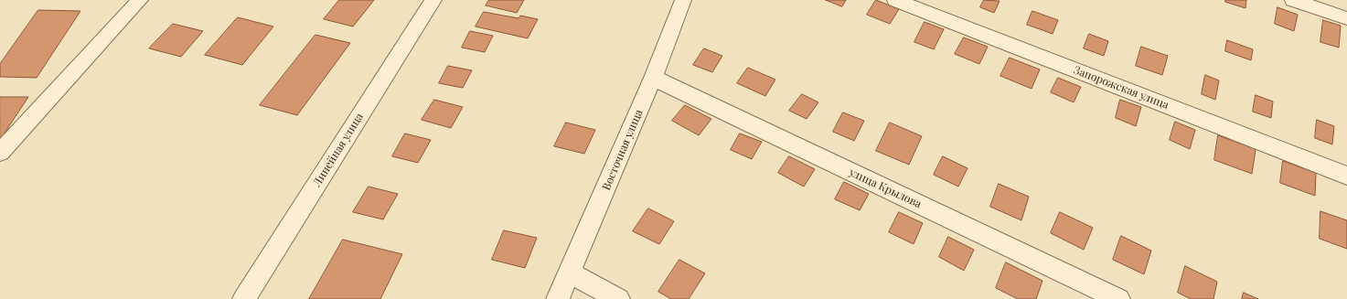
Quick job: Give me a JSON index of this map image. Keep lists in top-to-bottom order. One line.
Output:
{"streets":{"street":["Запорожская улица","Линейная улица","Восточная улица","улица Крылова"]},"crossings":[["Восточная улица","улица Крылова"]]}
